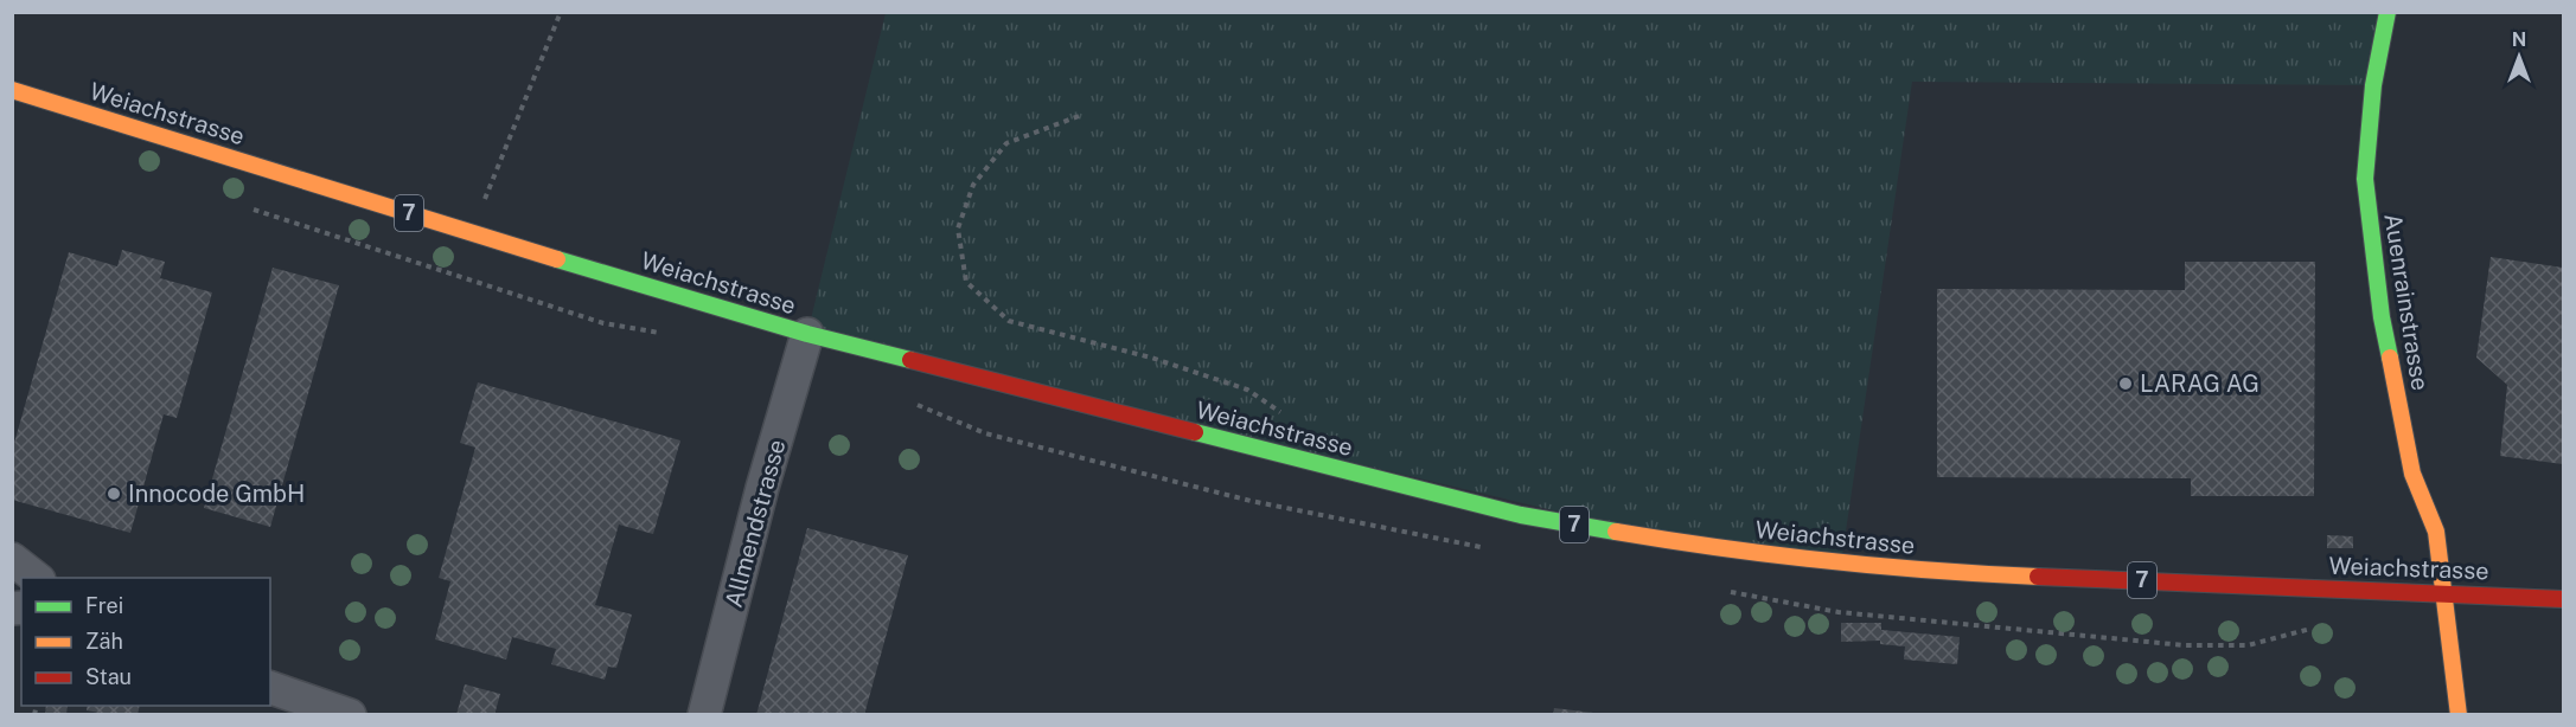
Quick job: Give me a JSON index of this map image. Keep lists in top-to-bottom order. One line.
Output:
{"streets":{"main road":["Weiachstrasse","7","Auenrainstrasse"],"street":["Allmendstrasse"]},"crossings":[["Weiachstrasse","Auenrainstrasse"],["Weiachstrasse","Allmendstrasse"]],"places":["LARAG AG","Innocode GmbH"],"legend":["Frei","Zäh","Stau"],"north":"top"}
